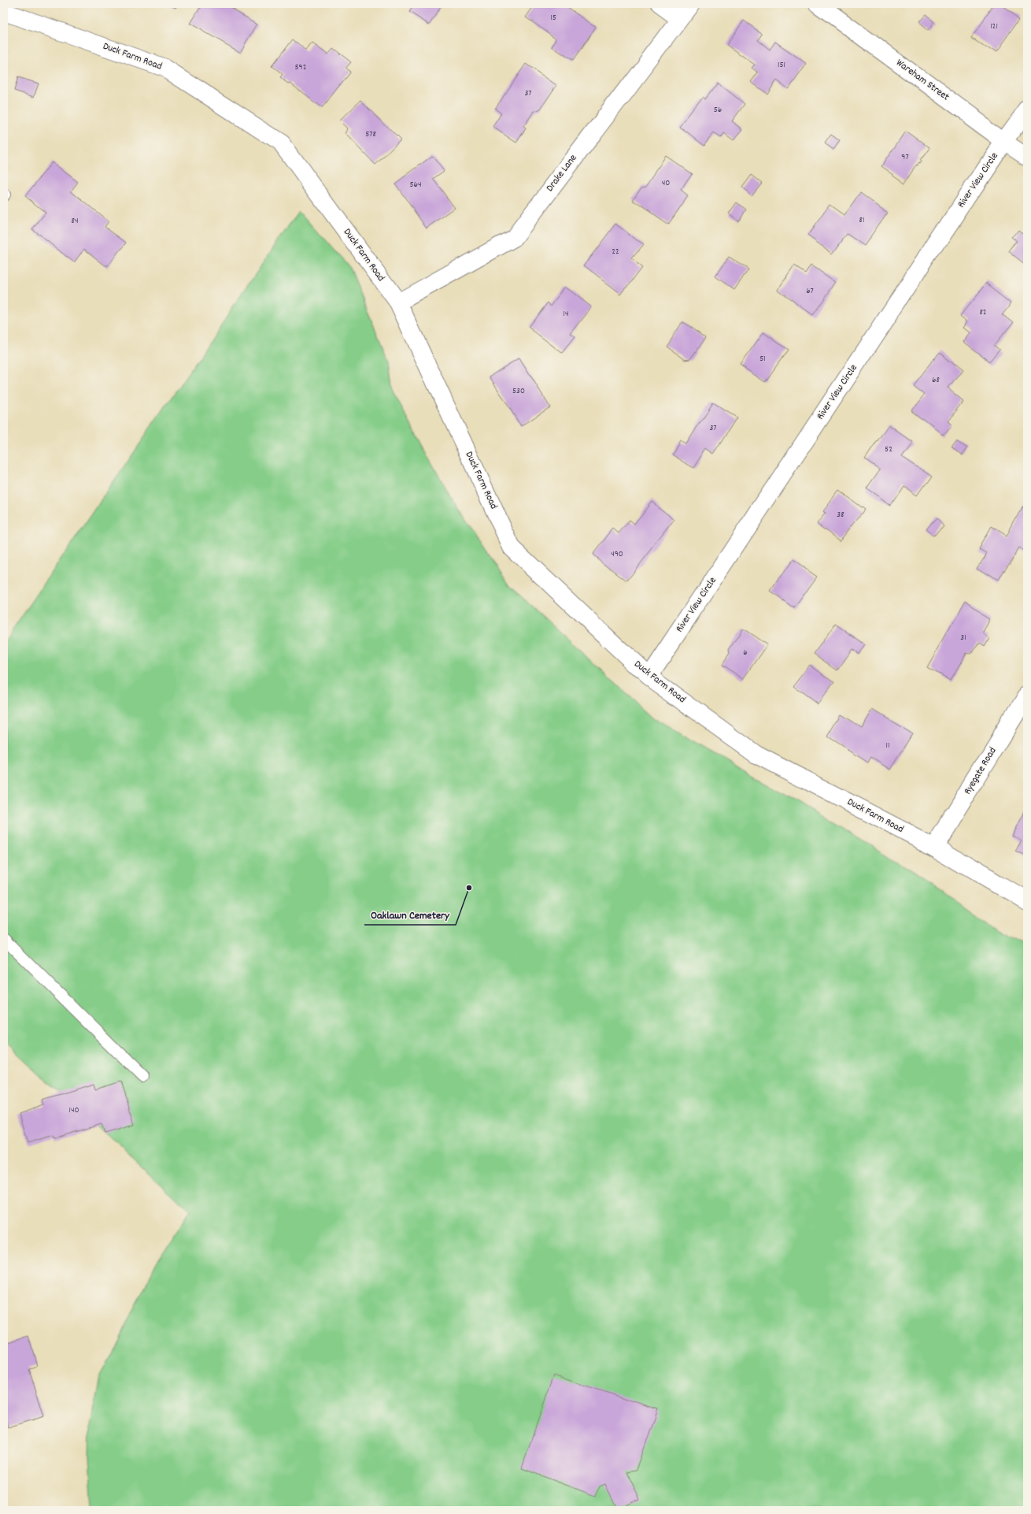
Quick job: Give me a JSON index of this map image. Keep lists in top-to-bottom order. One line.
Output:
{"streets":{"street":["Duck Farm Road","Wareham Street","Drake Lane","River View Circle","Ryegate Road"]},"crossings":[["Duck Farm Road","Drake Lane"],["Duck Farm Road","River View Circle"],["Duck Farm Road","Ryegate Road"],["Wareham Street","River View Circle"]],"places":["Oaklawn Cemetery"],"house_numbers":["15","121","151","592","37","56","578","97","40","564","81","84","22","67","82","14","51","68","530","37","52","38","490","31","6","11","140"]}
